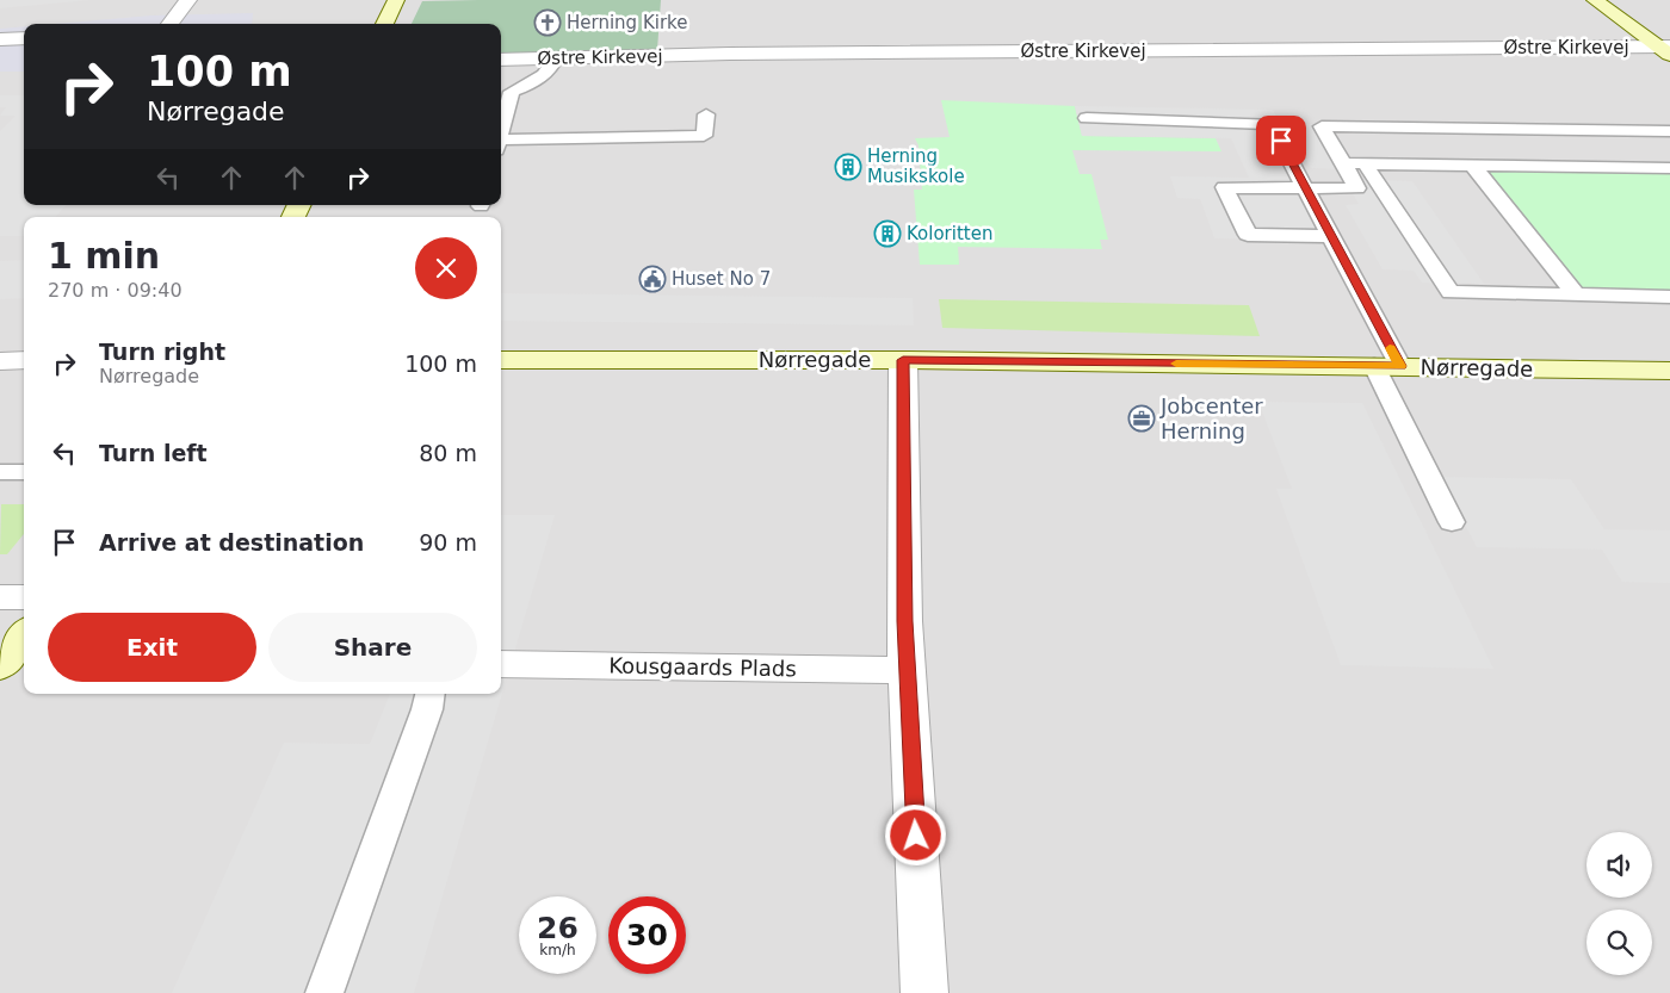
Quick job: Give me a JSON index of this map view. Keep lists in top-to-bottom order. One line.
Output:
{"streets":{"street":["Østre Kirkevej","Nørregade","Kousgaards Plads"]},"places":{"church":["Herning Kirke"],"building":["Herning Musikskole","Koloritten"],"public building":["Huset No 7"],"office":["Jobcenter Herning"]},"page":{"turn":["100 m","Nørregade"],"heading":["1 min","270 m · 09:40"],"list":[{"name":"Turn right","note":"Nørregade","value":"100 m"},{"name":"Turn left","value":"80 m"},{"name":"Arrive at destination","value":"90 m"}],"buttons":["Exit","Share"],"speed":"26 km/h","limit":"30"}}
